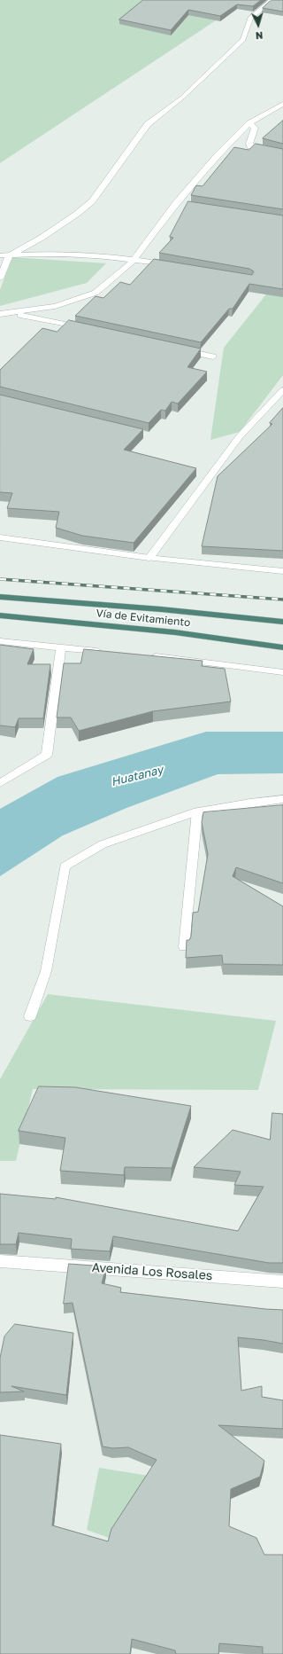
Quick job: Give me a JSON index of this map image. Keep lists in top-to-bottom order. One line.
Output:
{"streets":{"highway":["Vía de Evitamiento"],"street":["Avenida Los Rosales"]},"water":["Huatanay"],"north":"bottom"}
